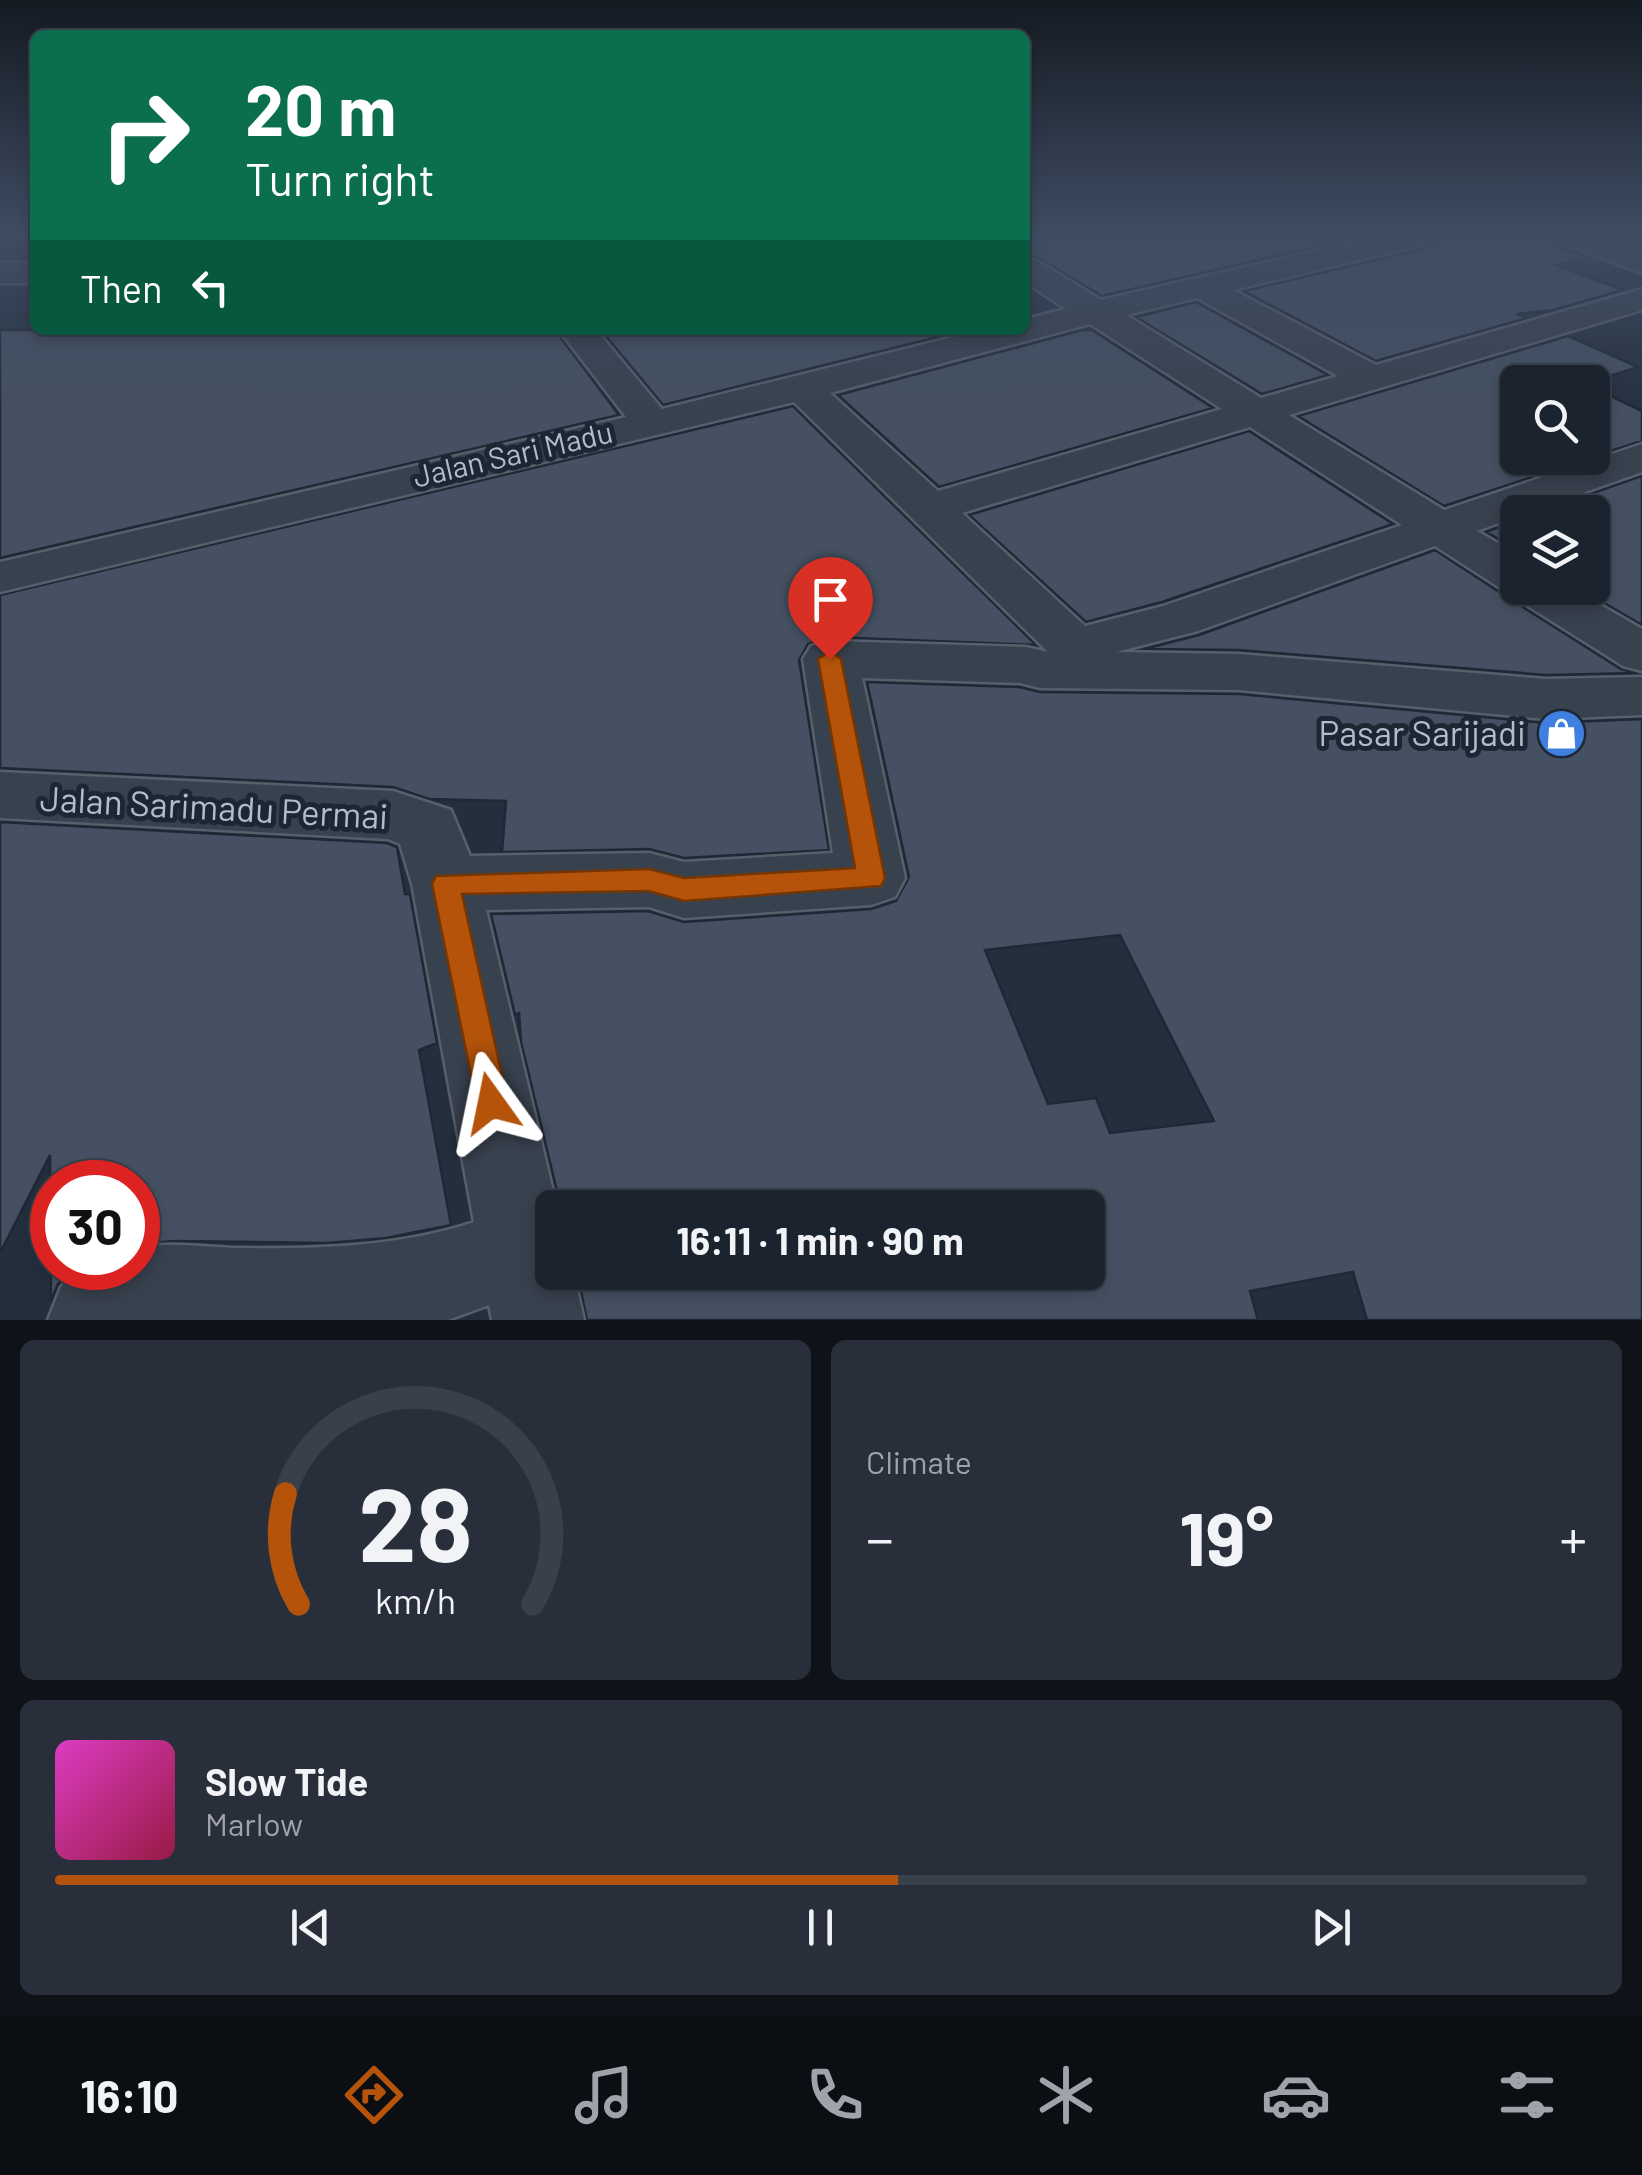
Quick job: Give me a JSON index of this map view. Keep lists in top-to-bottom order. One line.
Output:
{"streets":{"street":["Jalan Sari Madu","Jalan Sarimadu Permai"]},"places":{"shop":["Pasar Sarijadi"]},"page":{"turn":["20 m","Turn right"],"then":"Then","limit":"30","trip":"16:11 · 1 min · 90 m","tile":"Climate","heat":["−","19°","+"],"song":["Slow Tide","Marlow"],"tabs":"16:10","gauge":["28","km/h"]}}
